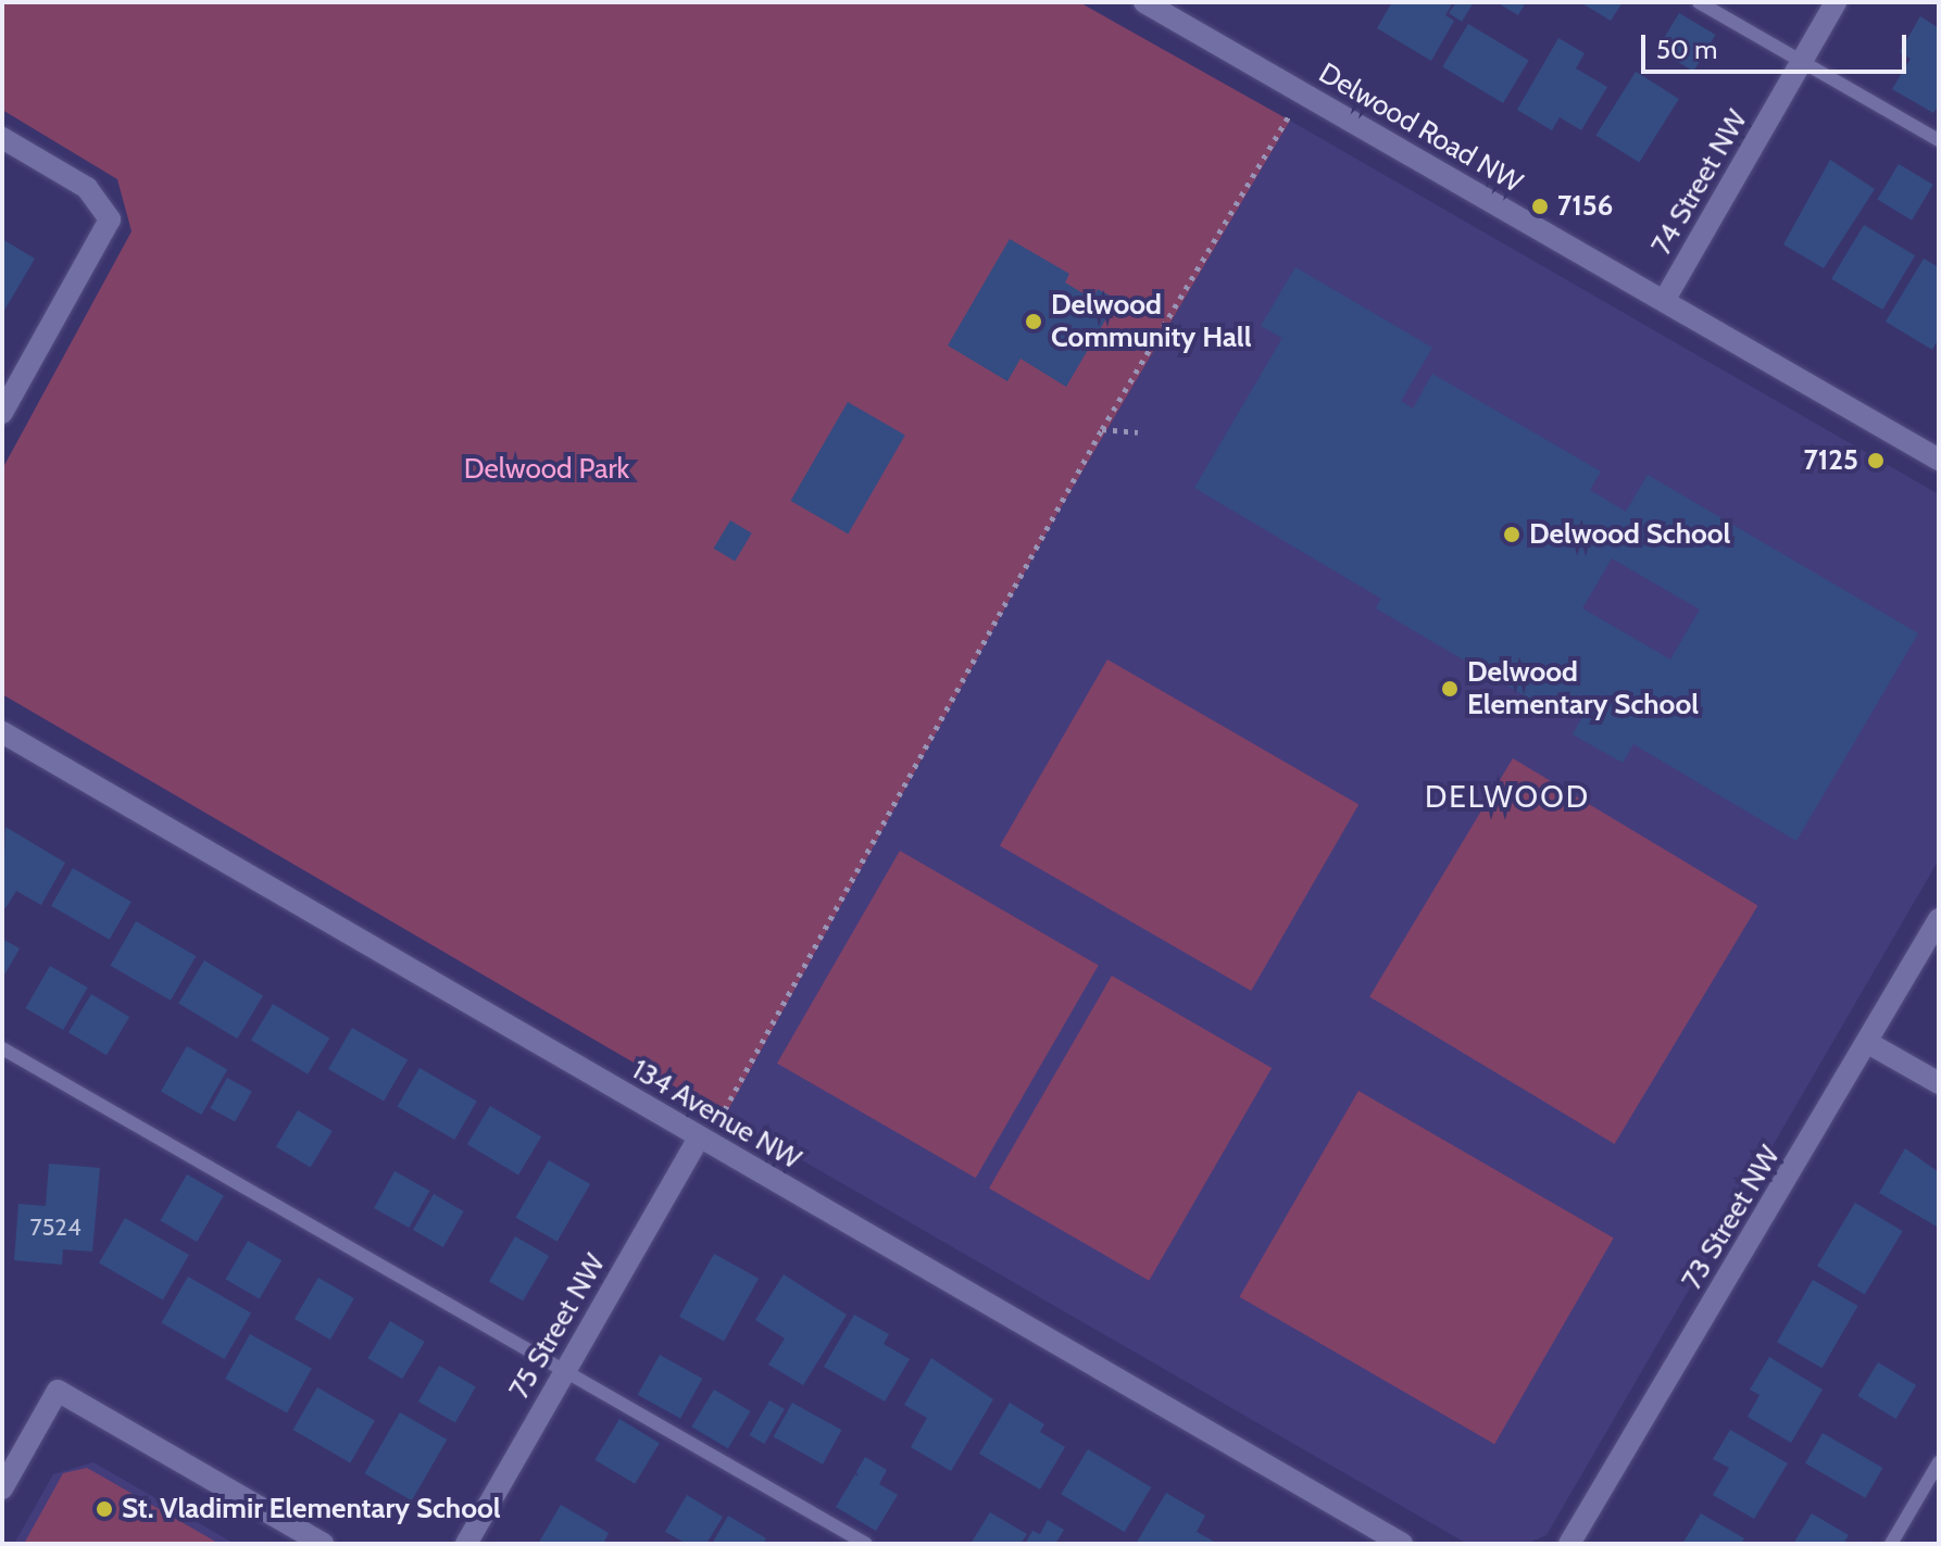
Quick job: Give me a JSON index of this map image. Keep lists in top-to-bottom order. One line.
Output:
{"streets":{"street":["Delwood Road NW","74 Street NW","134 Avenue NW","73 Street NW","75 Street NW"]},"crossings":[["Delwood Road NW","74 Street NW"],["134 Avenue NW","75 Street NW"]],"districts":["DELWOOD"],"parks":["Delwood Park"],"places":["7156","Delwood Community Hall","7125","Delwood School","Delwood Elementary School","St. Vladimir Elementary School"],"house_numbers":["7524"],"scale_bar":"50 m"}
